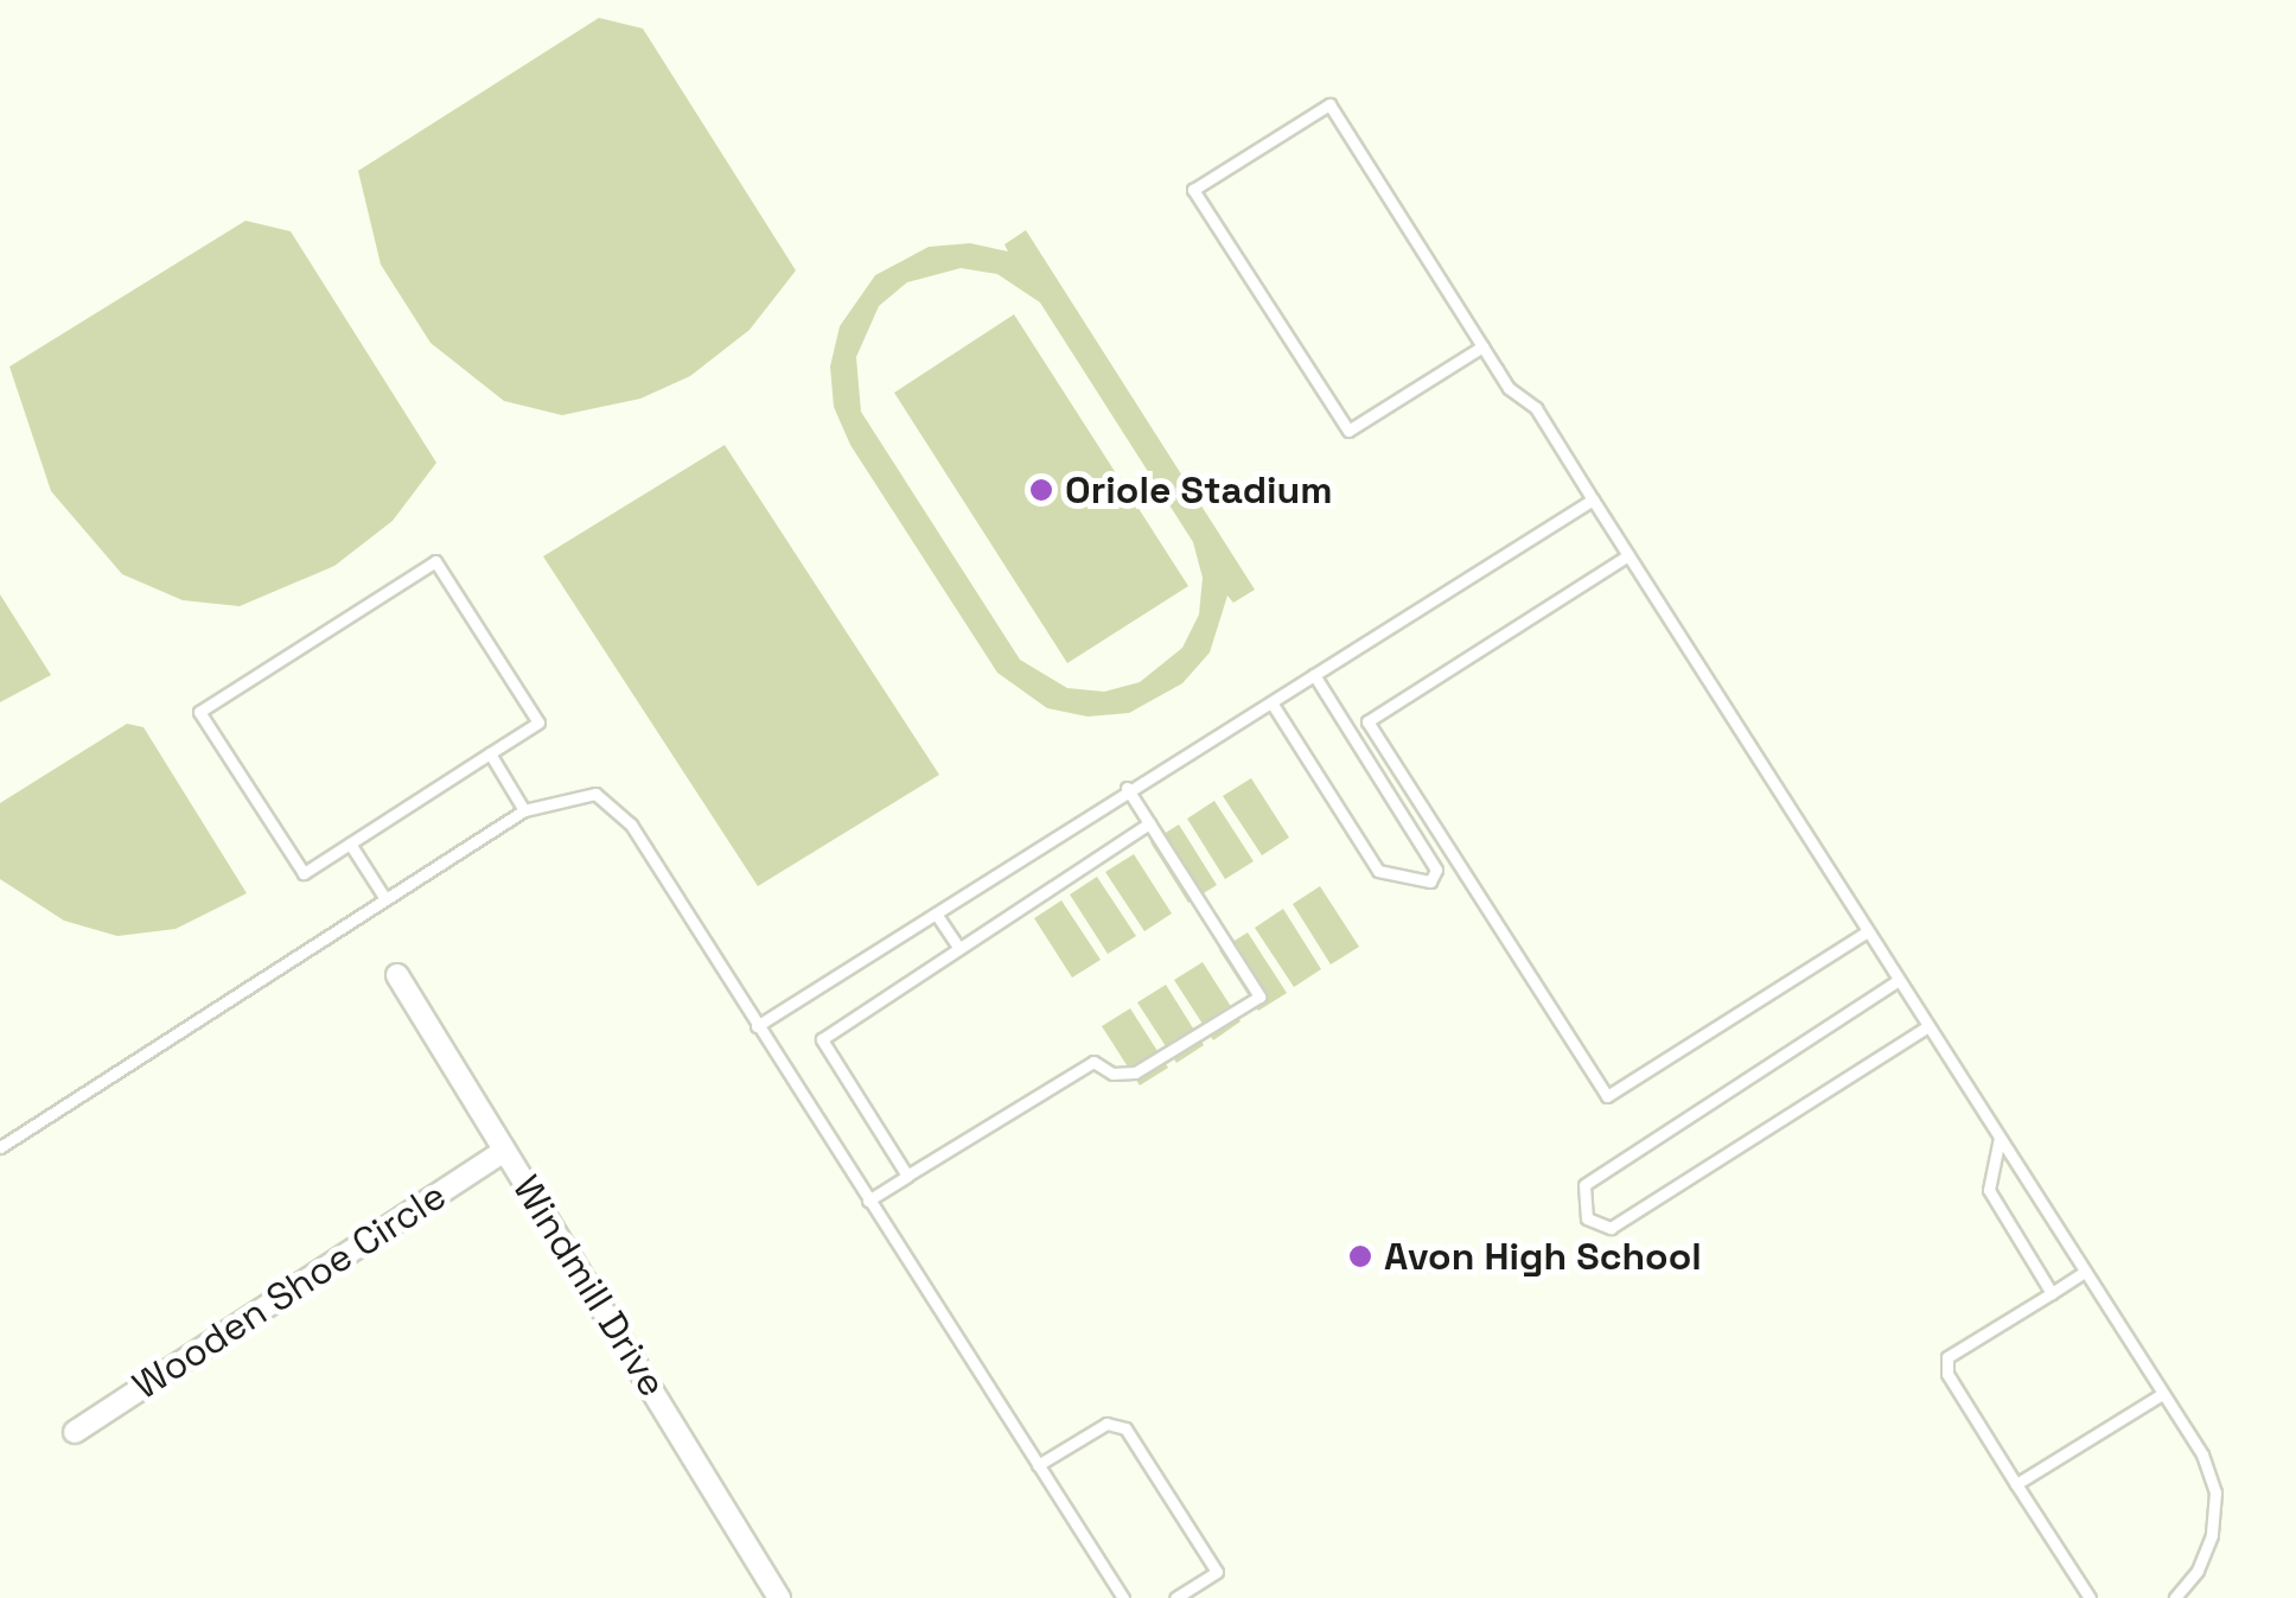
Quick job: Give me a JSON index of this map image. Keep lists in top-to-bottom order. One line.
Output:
{"streets":{"street":["Windmill Drive","Wooden Shoe Circle"]},"crossings":[["Windmill Drive","Wooden Shoe Circle"]],"places":["Oriole Stadium","Avon High School"]}
